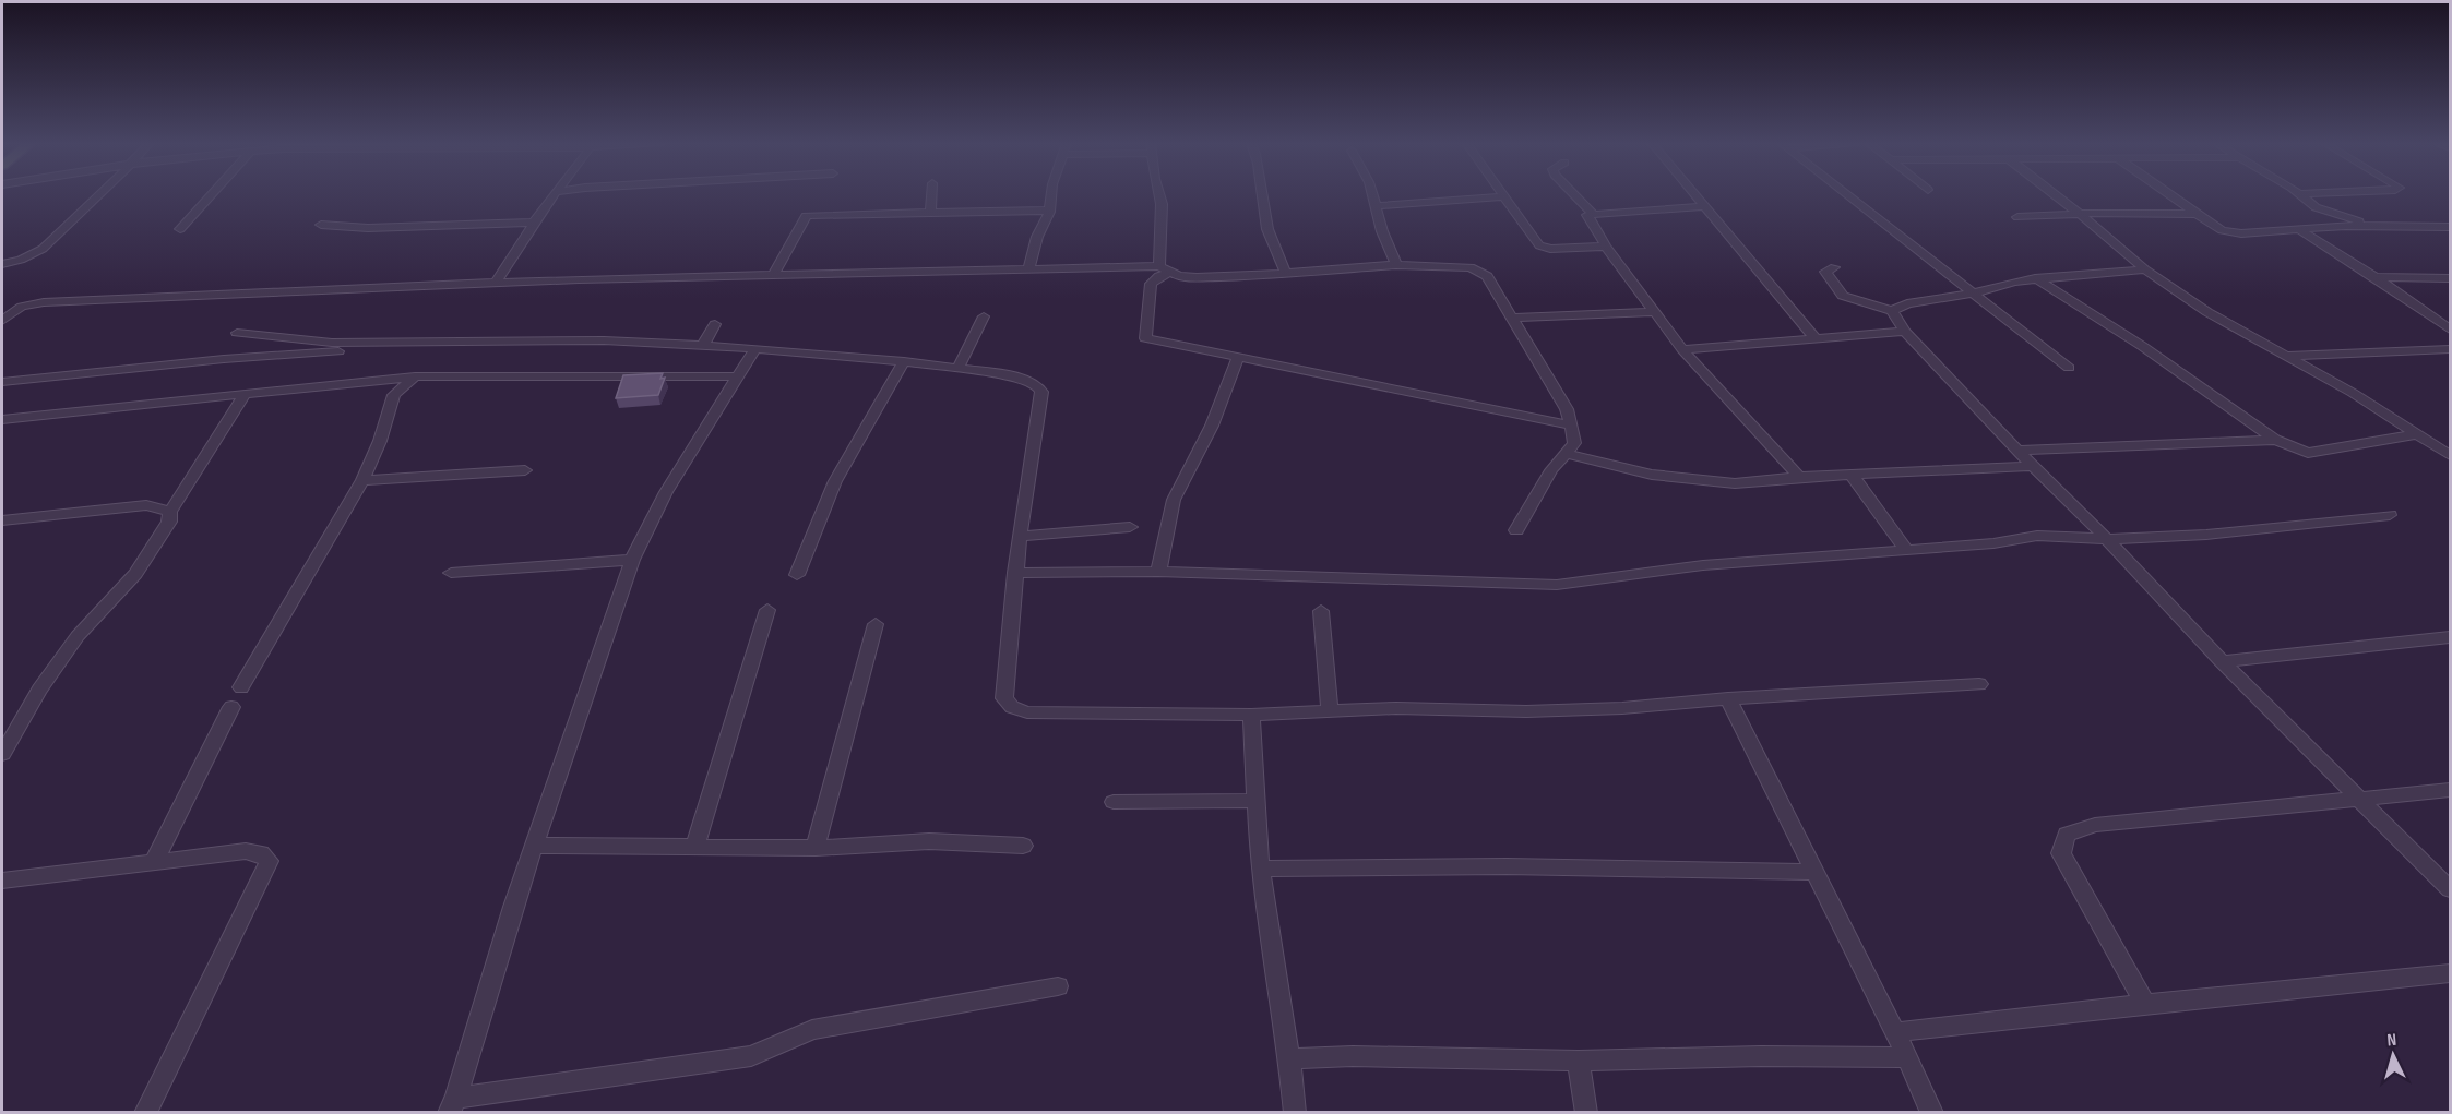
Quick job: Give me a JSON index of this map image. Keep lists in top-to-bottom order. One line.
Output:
{"north":"top"}
